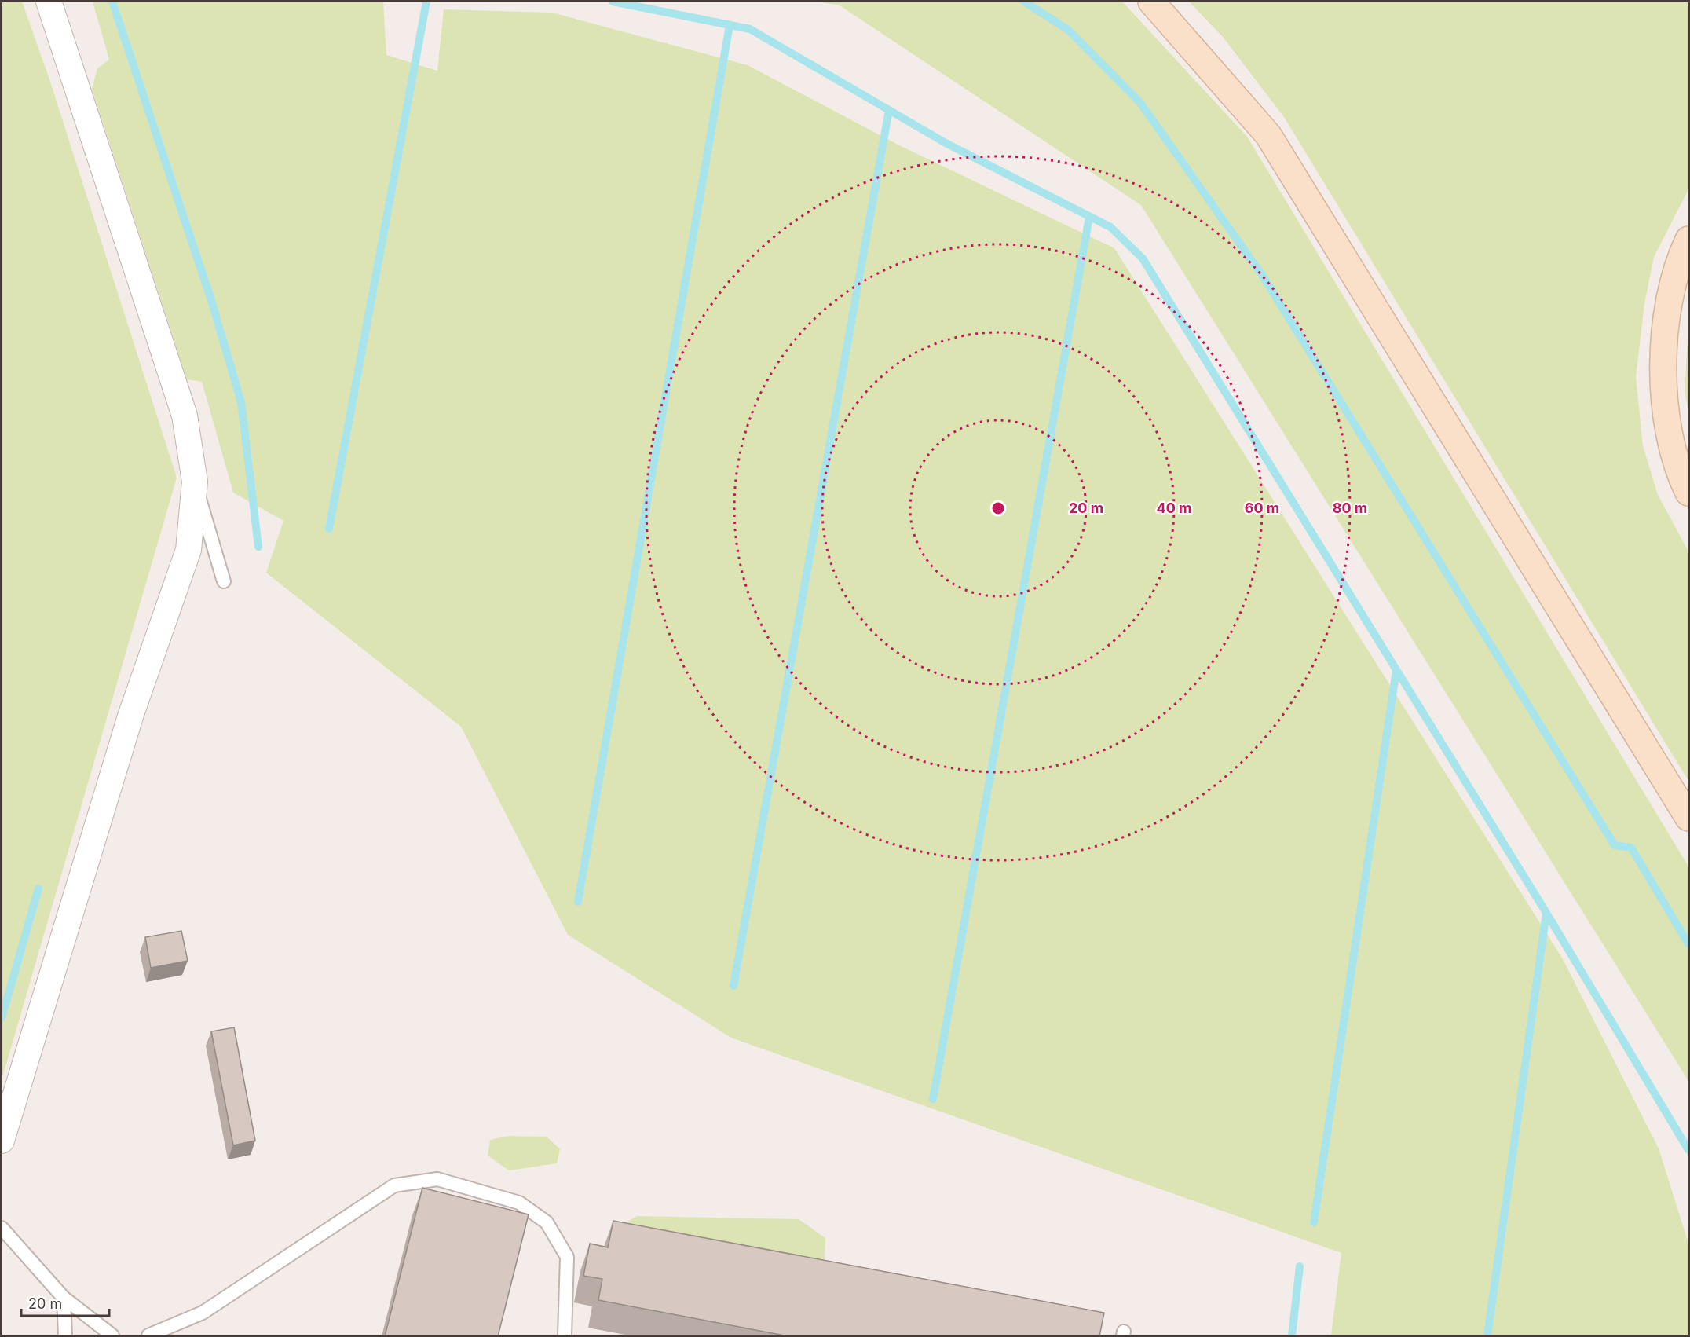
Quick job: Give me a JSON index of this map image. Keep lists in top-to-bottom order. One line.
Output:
{"scale_bar":"20 m","rings":["20 m","40 m","60 m","80 m"]}
